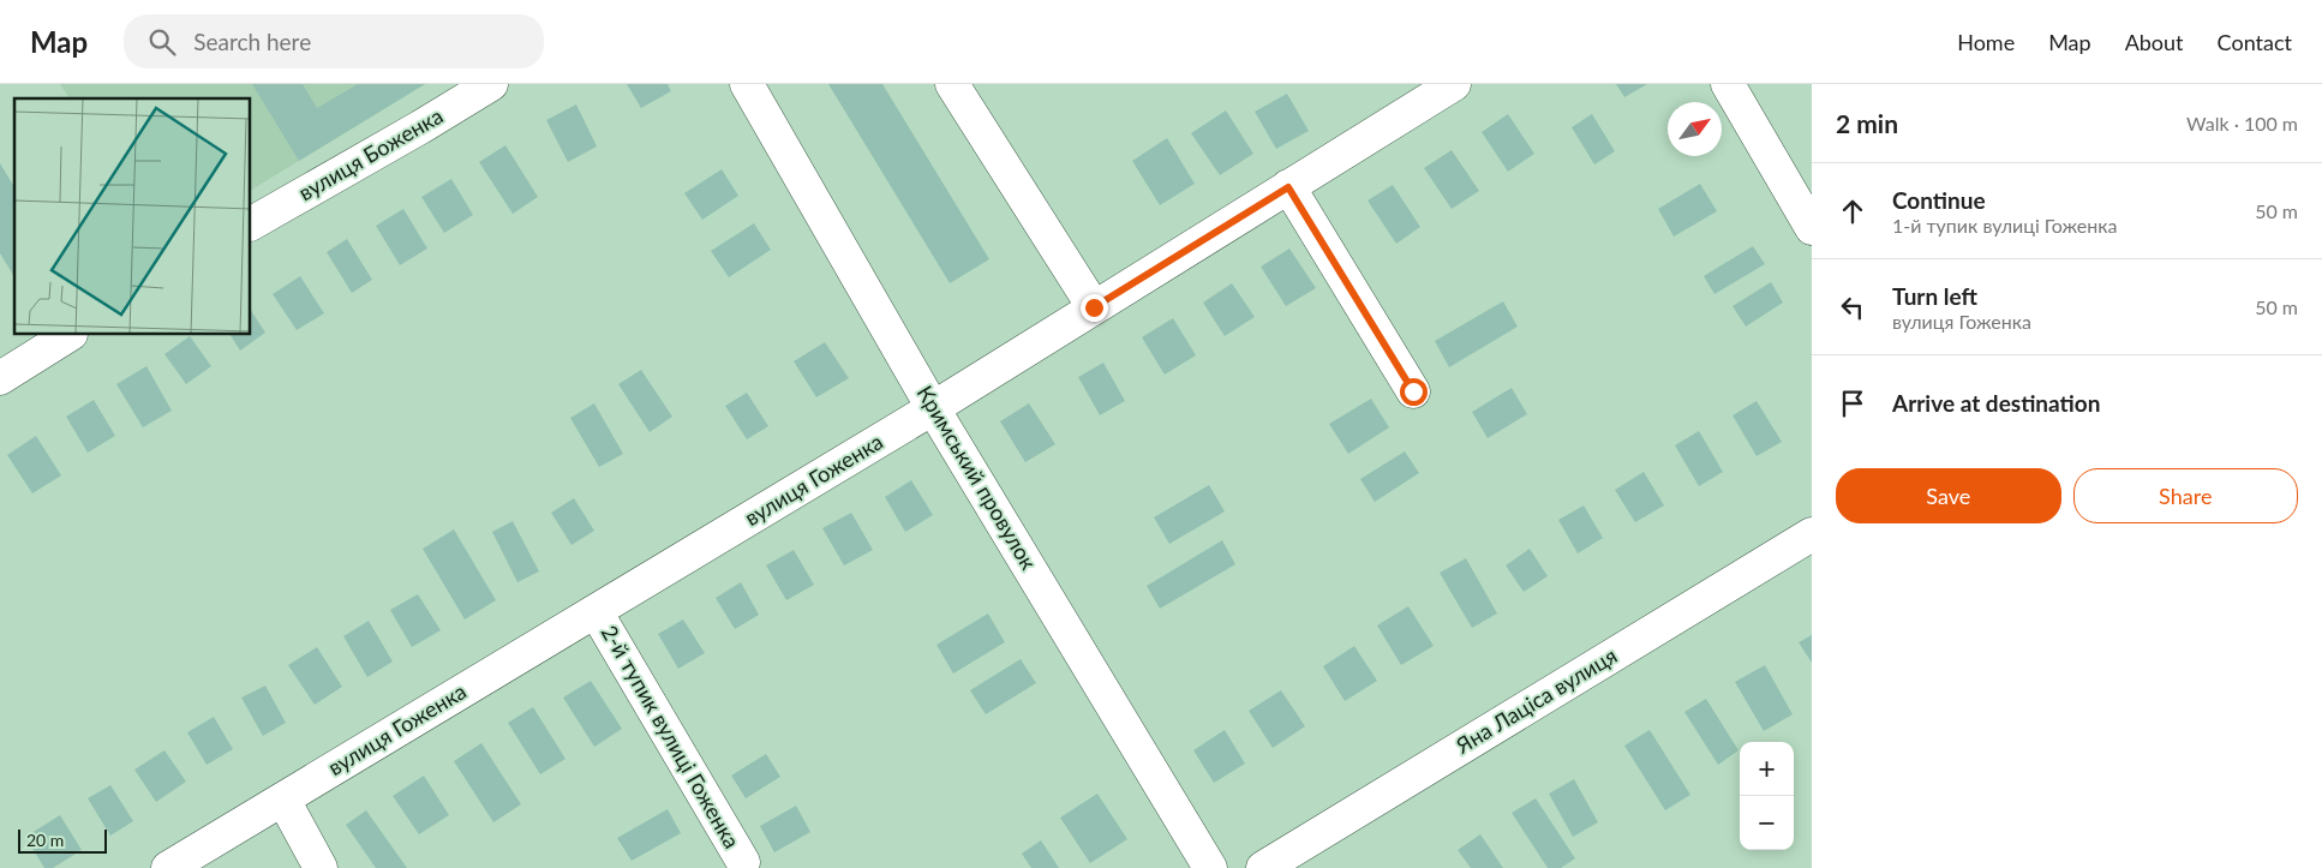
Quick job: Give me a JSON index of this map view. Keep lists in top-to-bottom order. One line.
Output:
{"streets":{"street":["вулиця Боженка","Кримський провулок","вулиця Гоженка","Яна Лаціса вулиця","2-й тупик вулиці Гоженка"]},"crossings":[["Кримський провулок","вулиця Гоженка"],["вулиця Гоженка","2-й тупик вулиці Гоженка"]],"scale_bar":"20 m","north":"top right","page":{"header":"Map","search":"Search here","nav":["Home","Map","About","Contact"],"heading":["2 min","Walk · 100 m"],"list":[["Continue","1-й тупик вулиці Гоженка","50 m"],["Turn left","вулиця Гоженка","50 m"],"Arrive at destination"],"buttons":["Save","Share"],"map_buttons":["+","−"],"scale":"20 m"}}
